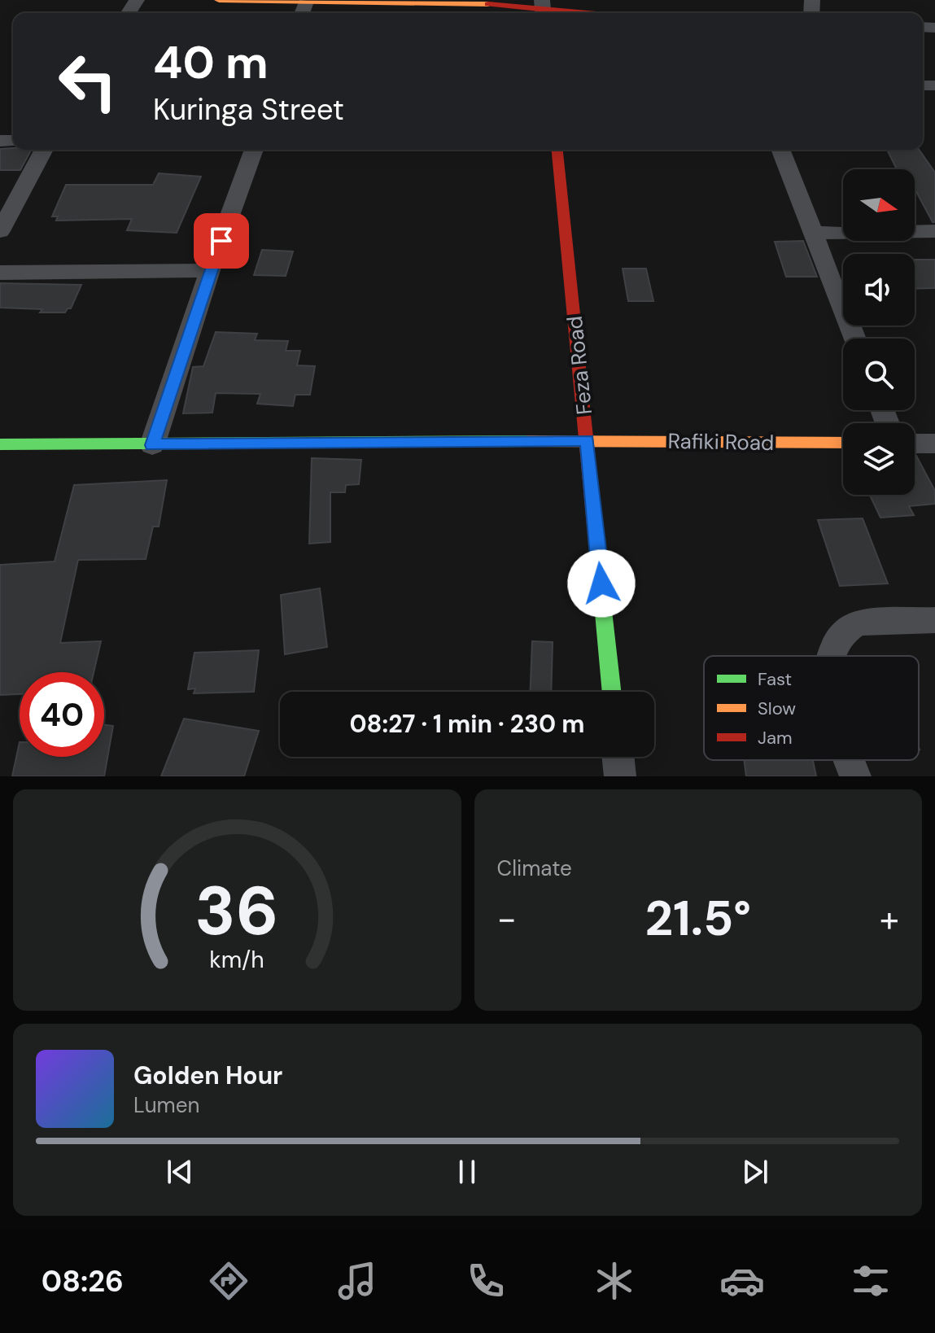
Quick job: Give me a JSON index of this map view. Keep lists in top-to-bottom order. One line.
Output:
{"streets":{"street":["Feza Road","Rafiki Road"]},"crossings":[["Feza Road","Rafiki Road"]],"legend":["Fast","Slow","Jam"],"north":"right","page":{"turn":["40 m","Kuringa Street"],"limit":"40","trip":"08:27 · 1 min · 230 m","tile":"Climate","heat":["−","21.5°","+"],"song":["Golden Hour","Lumen"],"tabs":"08:26","gauge":["36","km/h"]}}
